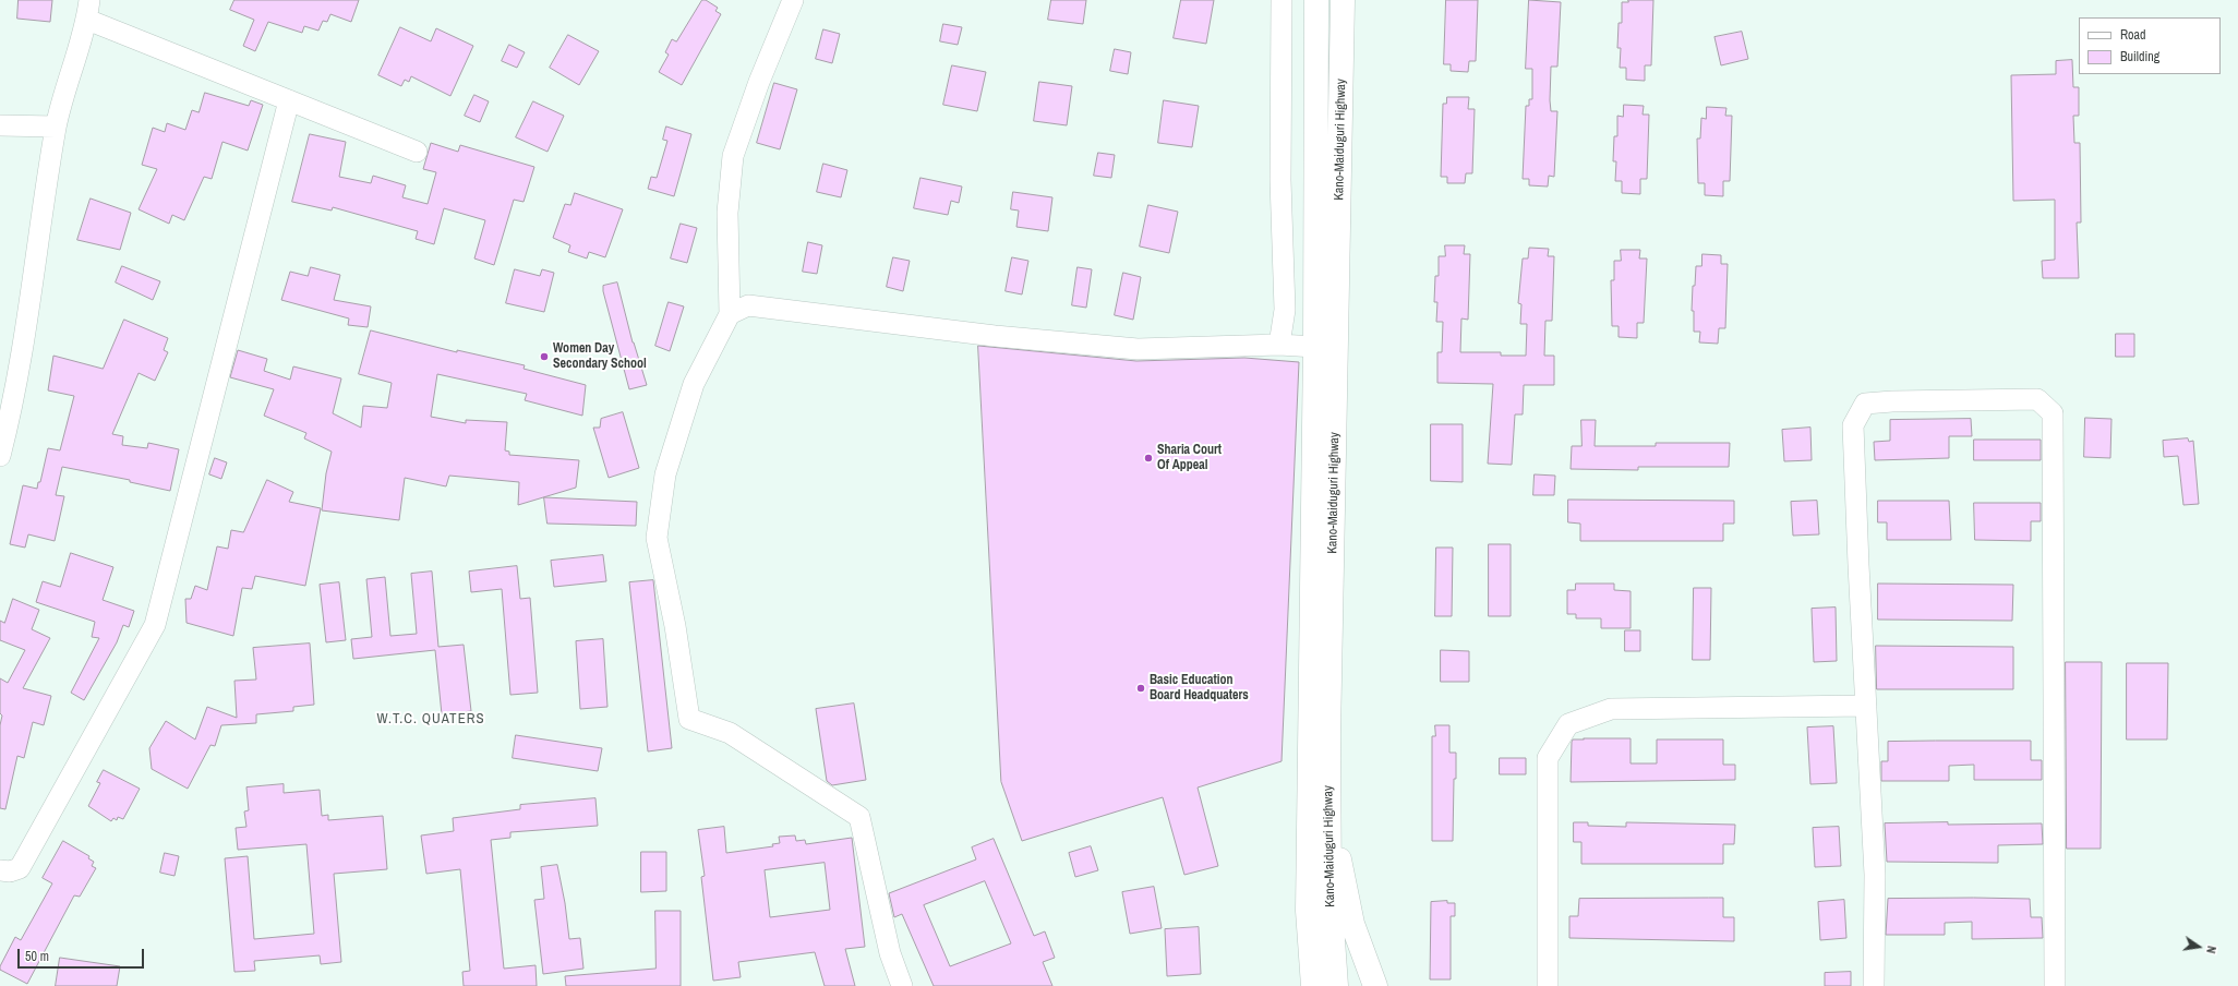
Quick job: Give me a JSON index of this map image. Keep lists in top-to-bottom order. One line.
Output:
{"streets":{"highway":["Kano-Maiduguri Highway"]},"districts":["W.T.C. QUATERS"],"places":["Women Day Secondary School","Sharia Court Of Appeal","Basic Education Board Headquaters"],"legend":["Road","Building"],"scale_bar":"50 m","north":"right"}
